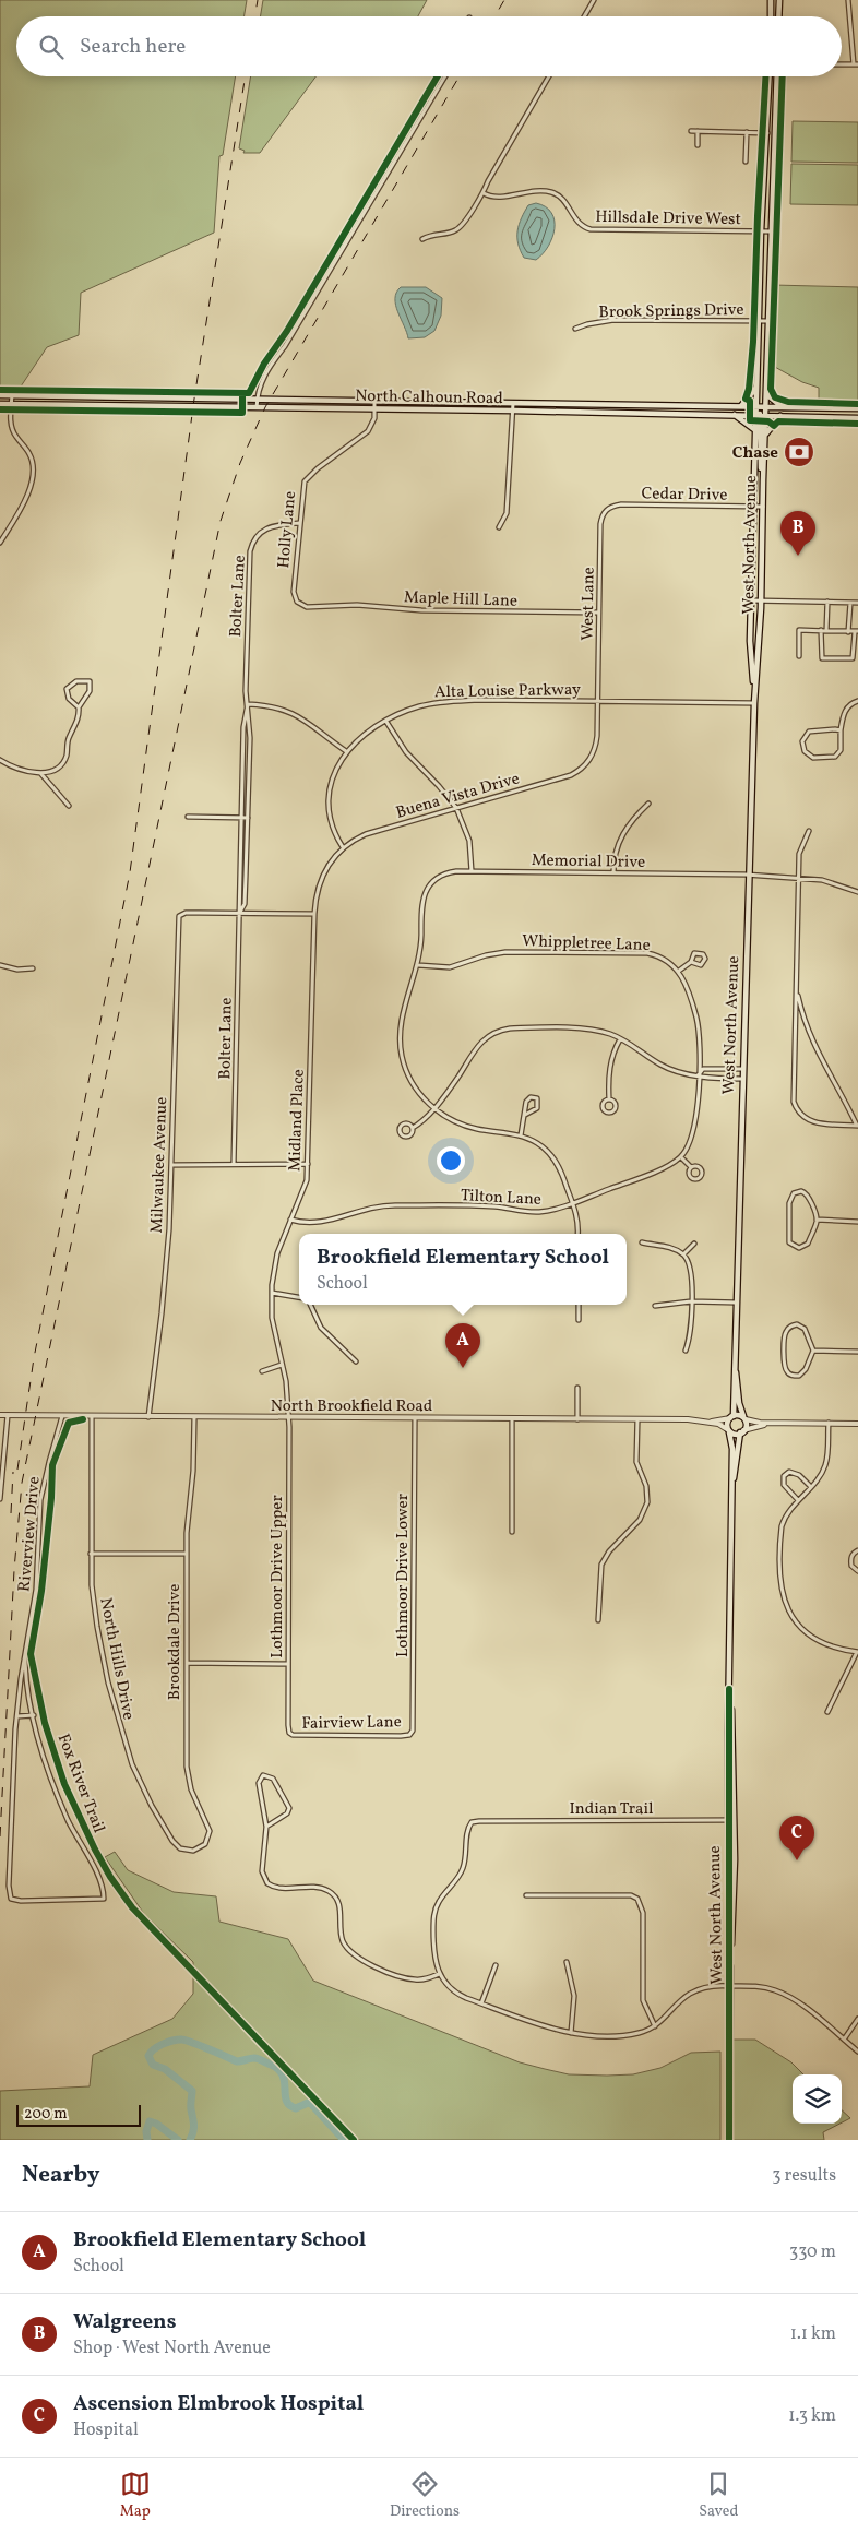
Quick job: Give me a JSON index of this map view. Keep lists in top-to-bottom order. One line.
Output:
{"streets":{"main road":["North Calhoun Road","West North Avenue"],"street":["Hillsdale Drive West","Brook Springs Drive","Cedar Drive","Holly Lane","Bolter Lane","Maple Hill Lane","West Lane","Alta Louise Parkway","Buena Vista Drive","Memorial Drive","Whippletree Lane","Midland Place","Milwaukee Avenue","Tilton Lane","North Brookfield Road","Riverview Drive","Lothmoor Drive Lower","Lothmoor Drive Upper","Brookdale Drive","North Hills Drive","Fairview Lane","Indian Trail"],"cycle path":["Fox River Trail"]},"crossings":[["Hillsdale Drive West","West North Avenue"],["Brook Springs Drive","West North Avenue"],["North Calhoun Road","Holly Lane"],["North Calhoun Road","West North Avenue"],["Cedar Drive","West North Avenue"],["Cedar Drive","West Lane"],["Holly Lane","Bolter Lane"],["Holly Lane","Maple Hill Lane"],["West North Avenue","Alta Louise Parkway"],["West North Avenue","Memorial Drive"],["West North Avenue","North Brookfield Road"],["West North Avenue","Indian Trail"],["Bolter Lane","Milwaukee Avenue"],["Maple Hill Lane","West Lane"],["West Lane","Alta Louise Parkway"],["West Lane","Buena Vista Drive"],["Alta Louise Parkway","Buena Vista Drive"],["Buena Vista Drive","Midland Place"],["Memorial Drive","Whippletree Lane"],["Midland Place","Tilton Lane"],["Midland Place","North Brookfield Road"],["Midland Place","Lothmoor Drive Upper"],["Milwaukee Avenue","North Brookfield Road"],["North Brookfield Road","Riverview Drive"],["North Brookfield Road","Lothmoor Drive Lower"],["North Brookfield Road","Lothmoor Drive Upper"],["North Brookfield Road","Brookdale Drive"],["North Brookfield Road","North Hills Drive"],["Lothmoor Drive Lower","Fairview Lane"],["Lothmoor Drive Upper","Fairview Lane"],["Brookdale Drive","North Hills Drive"]],"places":{"bank":["Chase"]},"scale_bar":"200 m","page":{"search":"Search here","pins":["B","A","C"],"popup":["Brookfield Elementary School","School"],"scale":"200 m","heading":["Nearby","3 results"],"list":[{"mark":"A","name":"Brookfield Elementary School","note":"School","value":"330 m"},{"mark":"B","name":"Walgreens","note":"Shop · West North Avenue","value":"1.1 km"},{"mark":"C","name":"Ascension Elmbrook Hospital","note":"Hospital","value":"1.3 km"}],"nav":["Map","Directions","Saved"]}}
